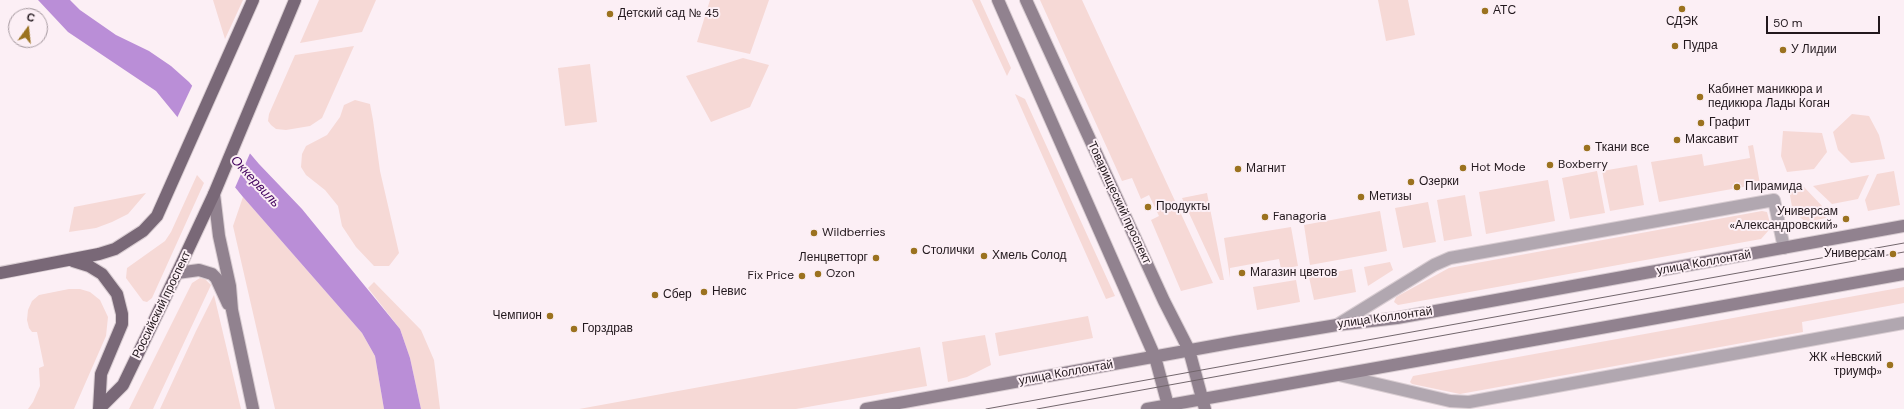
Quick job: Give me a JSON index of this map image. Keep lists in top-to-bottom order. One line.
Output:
{"streets":{"main road":["Товарищеский проспект","улица Коллонтай","Российский проспект"]},"crossings":[["Товарищеский проспект","улица Коллонтай"]],"water":["Оккервиль"],"places":["СДЭК","АТС","Детский сад № 45","Пудра","У Лидии","Кабинет маникюра и педикюра Лады Коган","Графит","Максавит","Ткани все","Boxberry","Hot Mode","Магнит","Озерки","Пирамида","Метизы","Продукты","Fanagoria","Универсам «Александровский»","Wildberries","Столички","Универсам","Хмель Солод","Ленцветторг","Магазин цветов","Ozon","Fix Price","Невис","Сбер","Чемпион","Горздрав","ЖК «Невский триумф»"],"scale_bar":"50 m","north":"top"}
